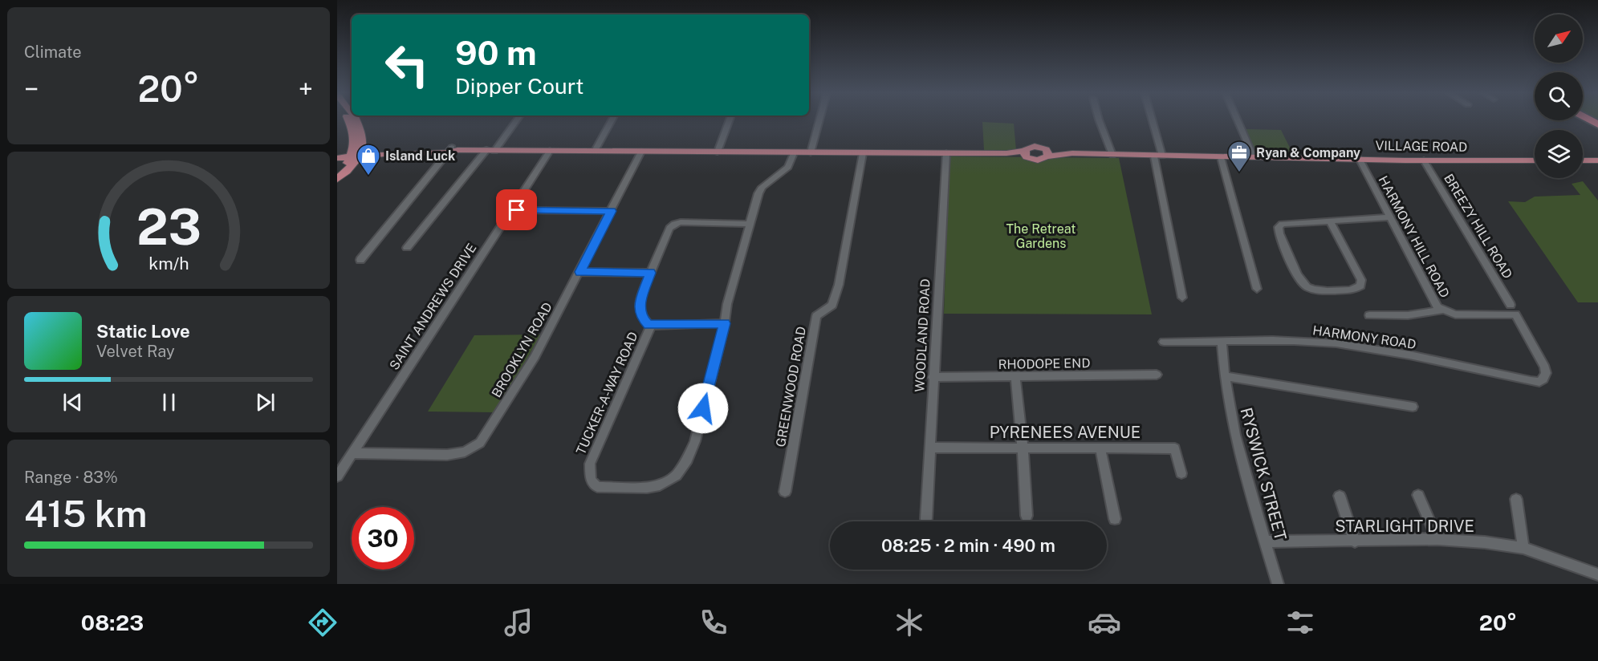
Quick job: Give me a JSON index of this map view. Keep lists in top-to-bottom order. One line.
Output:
{"streets":{"main road":["VILLAGE ROAD"],"street":["BREEZY HILL ROAD","HARMONY HILL ROAD","SAINT ANDREWS DRIVE","WOODLAND ROAD","HARMONY ROAD","BROOKLYN ROAD","RHODOPE END","GREENWOOD ROAD","TUCKER-A-WAY ROAD","PYRENEES AVENUE","RYSWICK STREET","STARLIGHT DRIVE"]},"crossings":[["VILLAGE ROAD","BREEZY HILL ROAD"],["VILLAGE ROAD","HARMONY HILL ROAD"],["VILLAGE ROAD","SAINT ANDREWS DRIVE"],["VILLAGE ROAD","WOODLAND ROAD"],["VILLAGE ROAD","BROOKLYN ROAD"],["VILLAGE ROAD","GREENWOOD ROAD"],["VILLAGE ROAD","TUCKER-A-WAY ROAD"],["HARMONY HILL ROAD","HARMONY ROAD"],["SAINT ANDREWS DRIVE","BROOKLYN ROAD"],["WOODLAND ROAD","RHODOPE END"],["WOODLAND ROAD","PYRENEES AVENUE"],["HARMONY ROAD","RYSWICK STREET"],["RYSWICK STREET","STARLIGHT DRIVE"]],"parks":["The Retreat Gardens"],"places":{"office":["Ryan & Company"],"shop":["Island Luck"]},"north":"top right","page":{"tile":["Climate",["Range · 83%","415 km"]],"turn":["90 m","Dipper Court"],"heat":["−","20°","+"],"song":["Static Love","Velvet Ray"],"limit":"30","trip":"08:25 · 2 min · 490 m","tabs":["08:23","20°"],"gauge":["23","km/h"]}}
